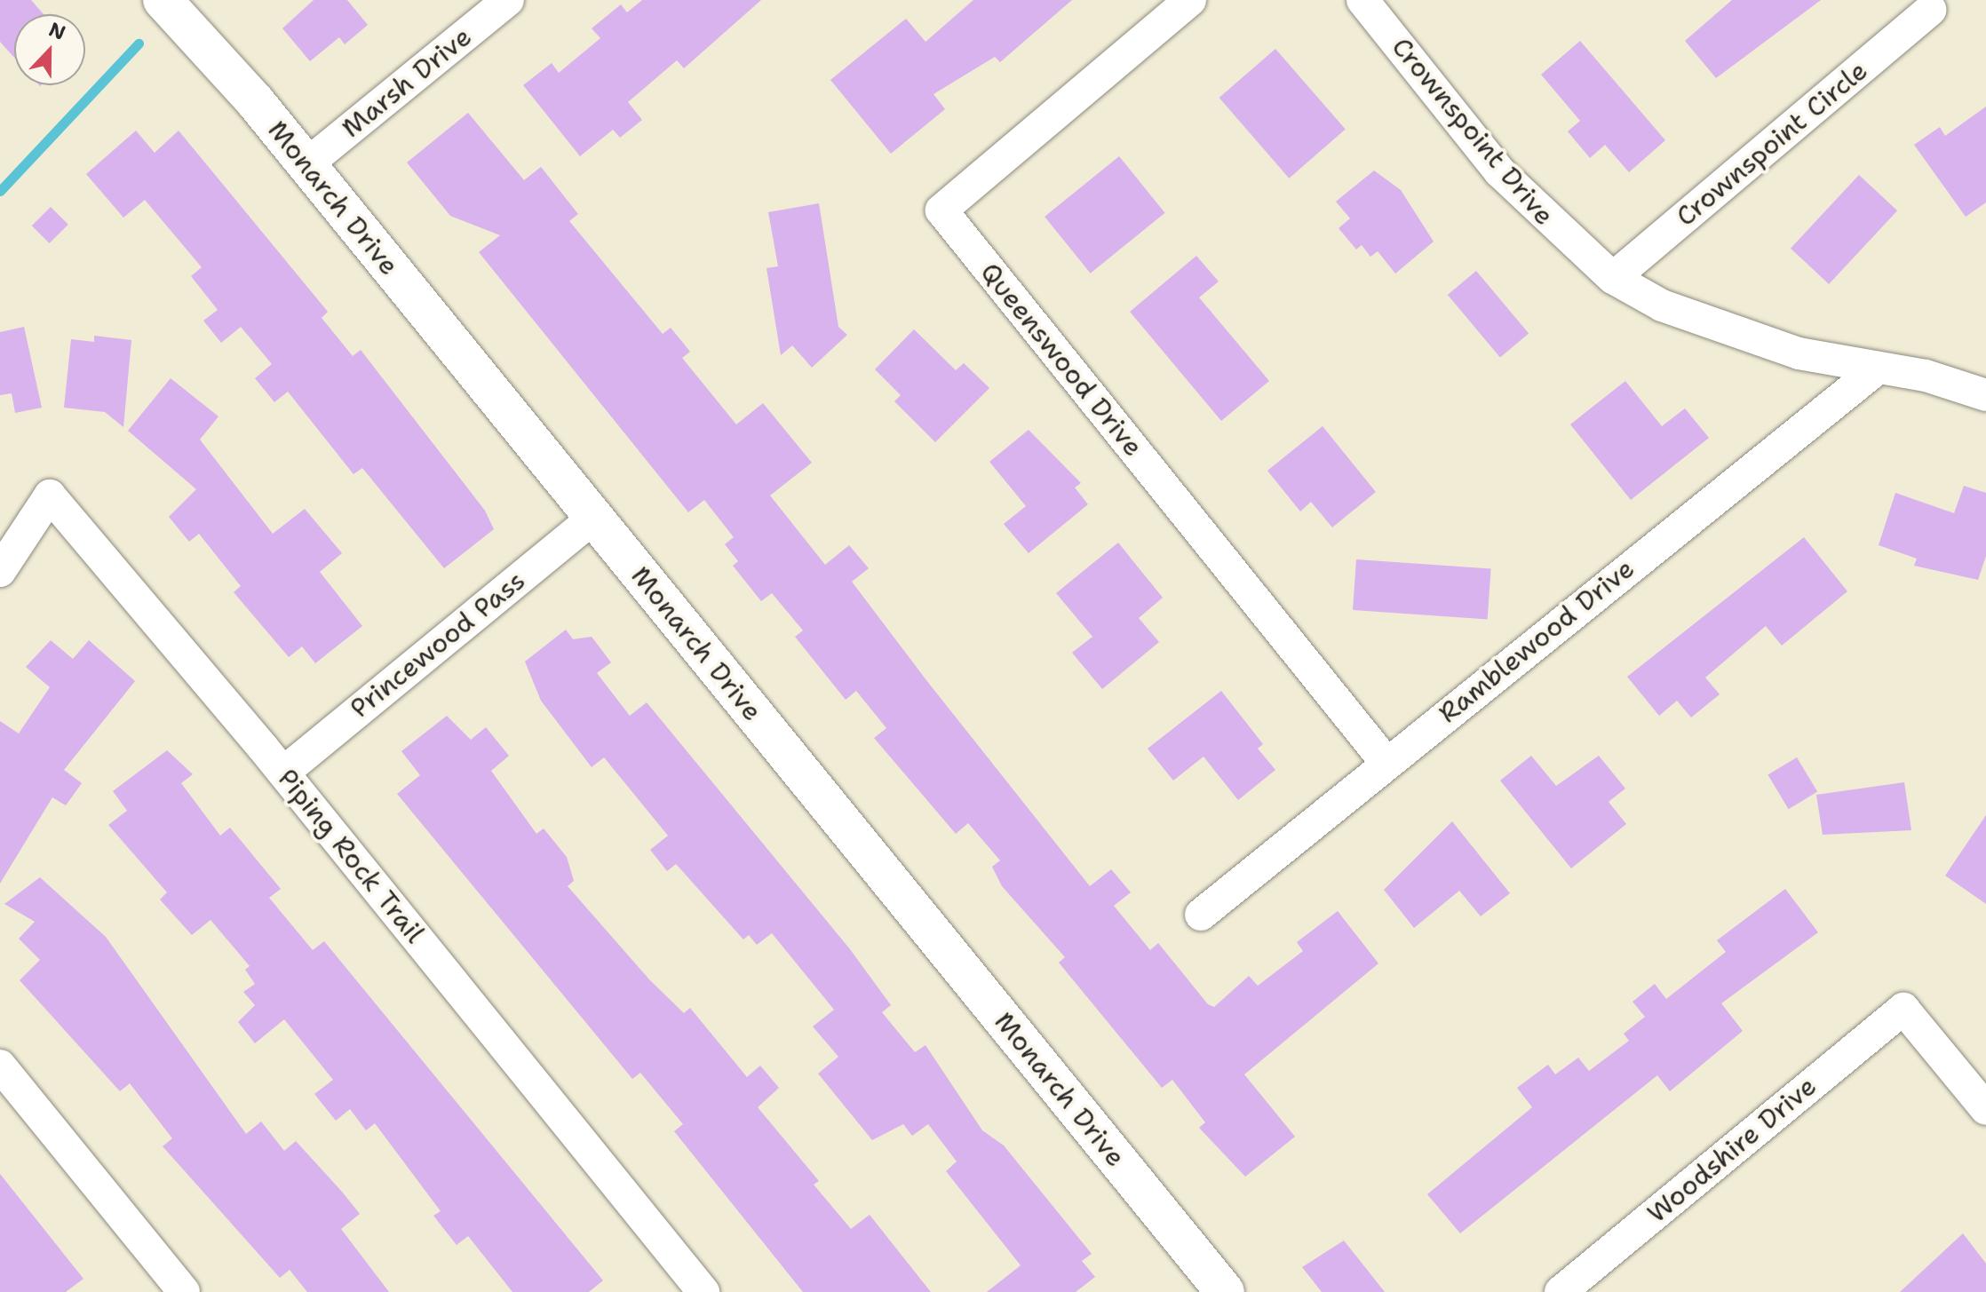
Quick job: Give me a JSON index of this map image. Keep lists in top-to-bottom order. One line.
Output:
{"streets":{"street":["Marsh Drive","Crownspoint Drive","Crownspoint Circle","Monarch Drive","Queenswood Drive","Ramblewood Drive","Princewood Pass","Piping Rock Trail","Woodshire Drive"]},"crossings":[["Marsh Drive","Monarch Drive"],["Crownspoint Drive","Crownspoint Circle"],["Crownspoint Drive","Ramblewood Drive"],["Monarch Drive","Princewood Pass"],["Queenswood Drive","Ramblewood Drive"],["Princewood Pass","Piping Rock Trail"]],"north":"top"}
